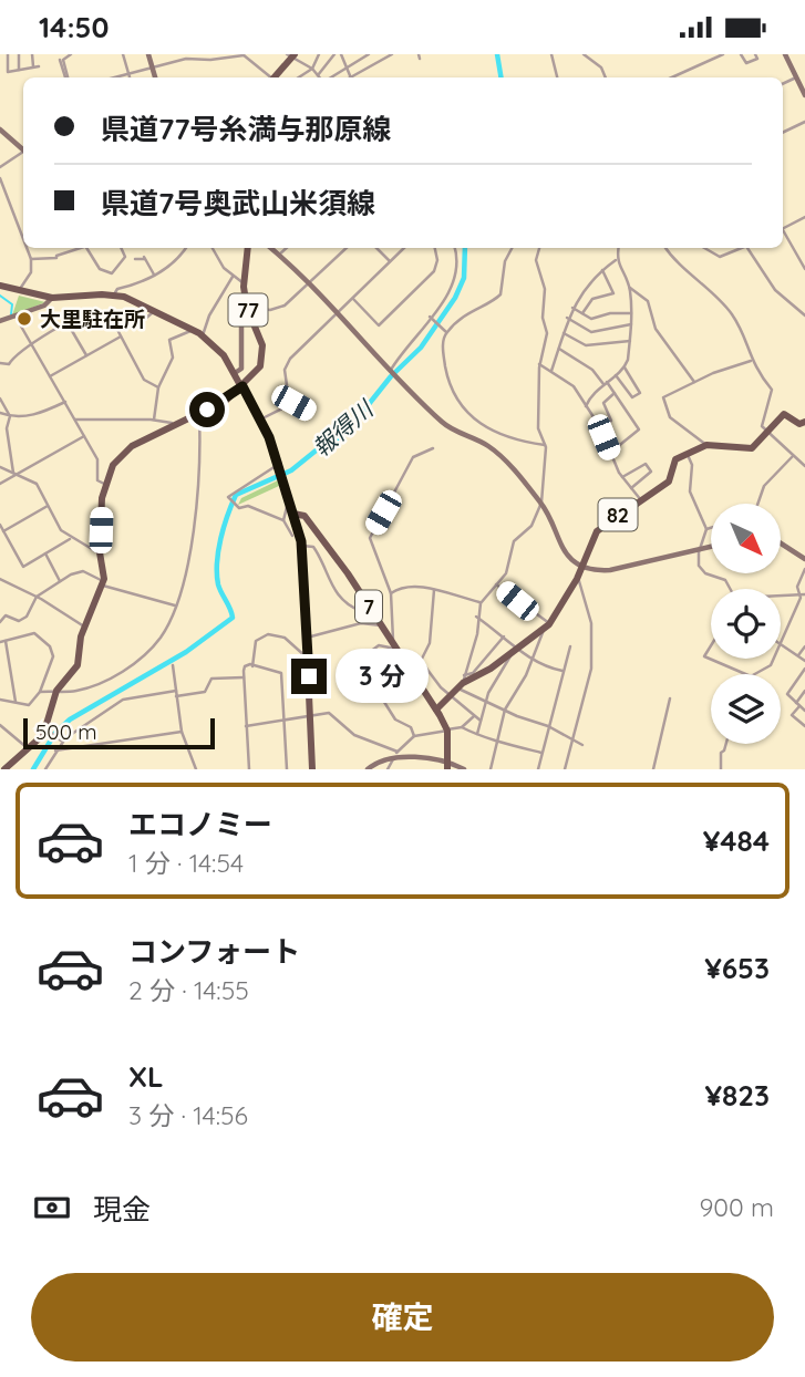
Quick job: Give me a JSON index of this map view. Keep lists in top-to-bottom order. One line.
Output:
{"streets":{"main road":["77","82","7"]},"crossings":[["82","7"]],"water":["報得川"],"places":["大里駐在所"],"scale_bar":"500 m","north":"bottom right","page":{"status":"14:50","banner":["県道77号糸満与那原線","県道7号奥武山米須線"],"bubble":"3 分","scale":"500 m","list":[{"name":"エコノミー","note":"1 分 · 14:54","value":"¥484"},{"name":"コンフォート","note":"2 分 · 14:55","value":"¥653"},{"name":"XL","note":"3 分 · 14:56","value":"¥823"}],"pay":["現金","900 m"],"buttons":"確定"}}
